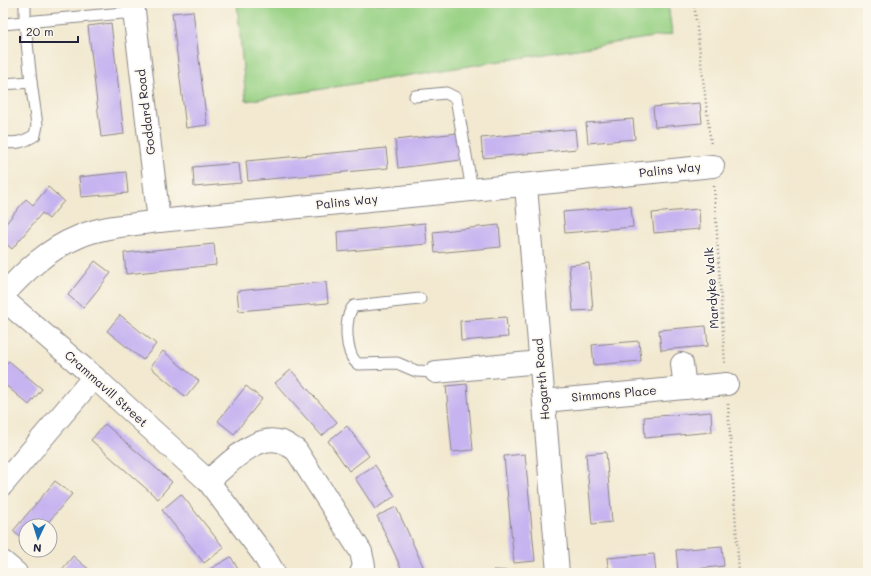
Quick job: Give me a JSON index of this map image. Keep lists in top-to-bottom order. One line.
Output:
{"streets":{"street":["Goddard Road","Palins Way","Hogarth Road","Crammavill Street","Simmons Place"],"path":["Mardyke Walk"]},"crossings":[["Goddard Road","Palins Way"],["Palins Way","Mardyke Walk"],["Palins Way","Hogarth Road"],["Mardyke Walk","Simmons Place"],["Hogarth Road","Simmons Place"]],"scale_bar":"20 m","north":"bottom"}
